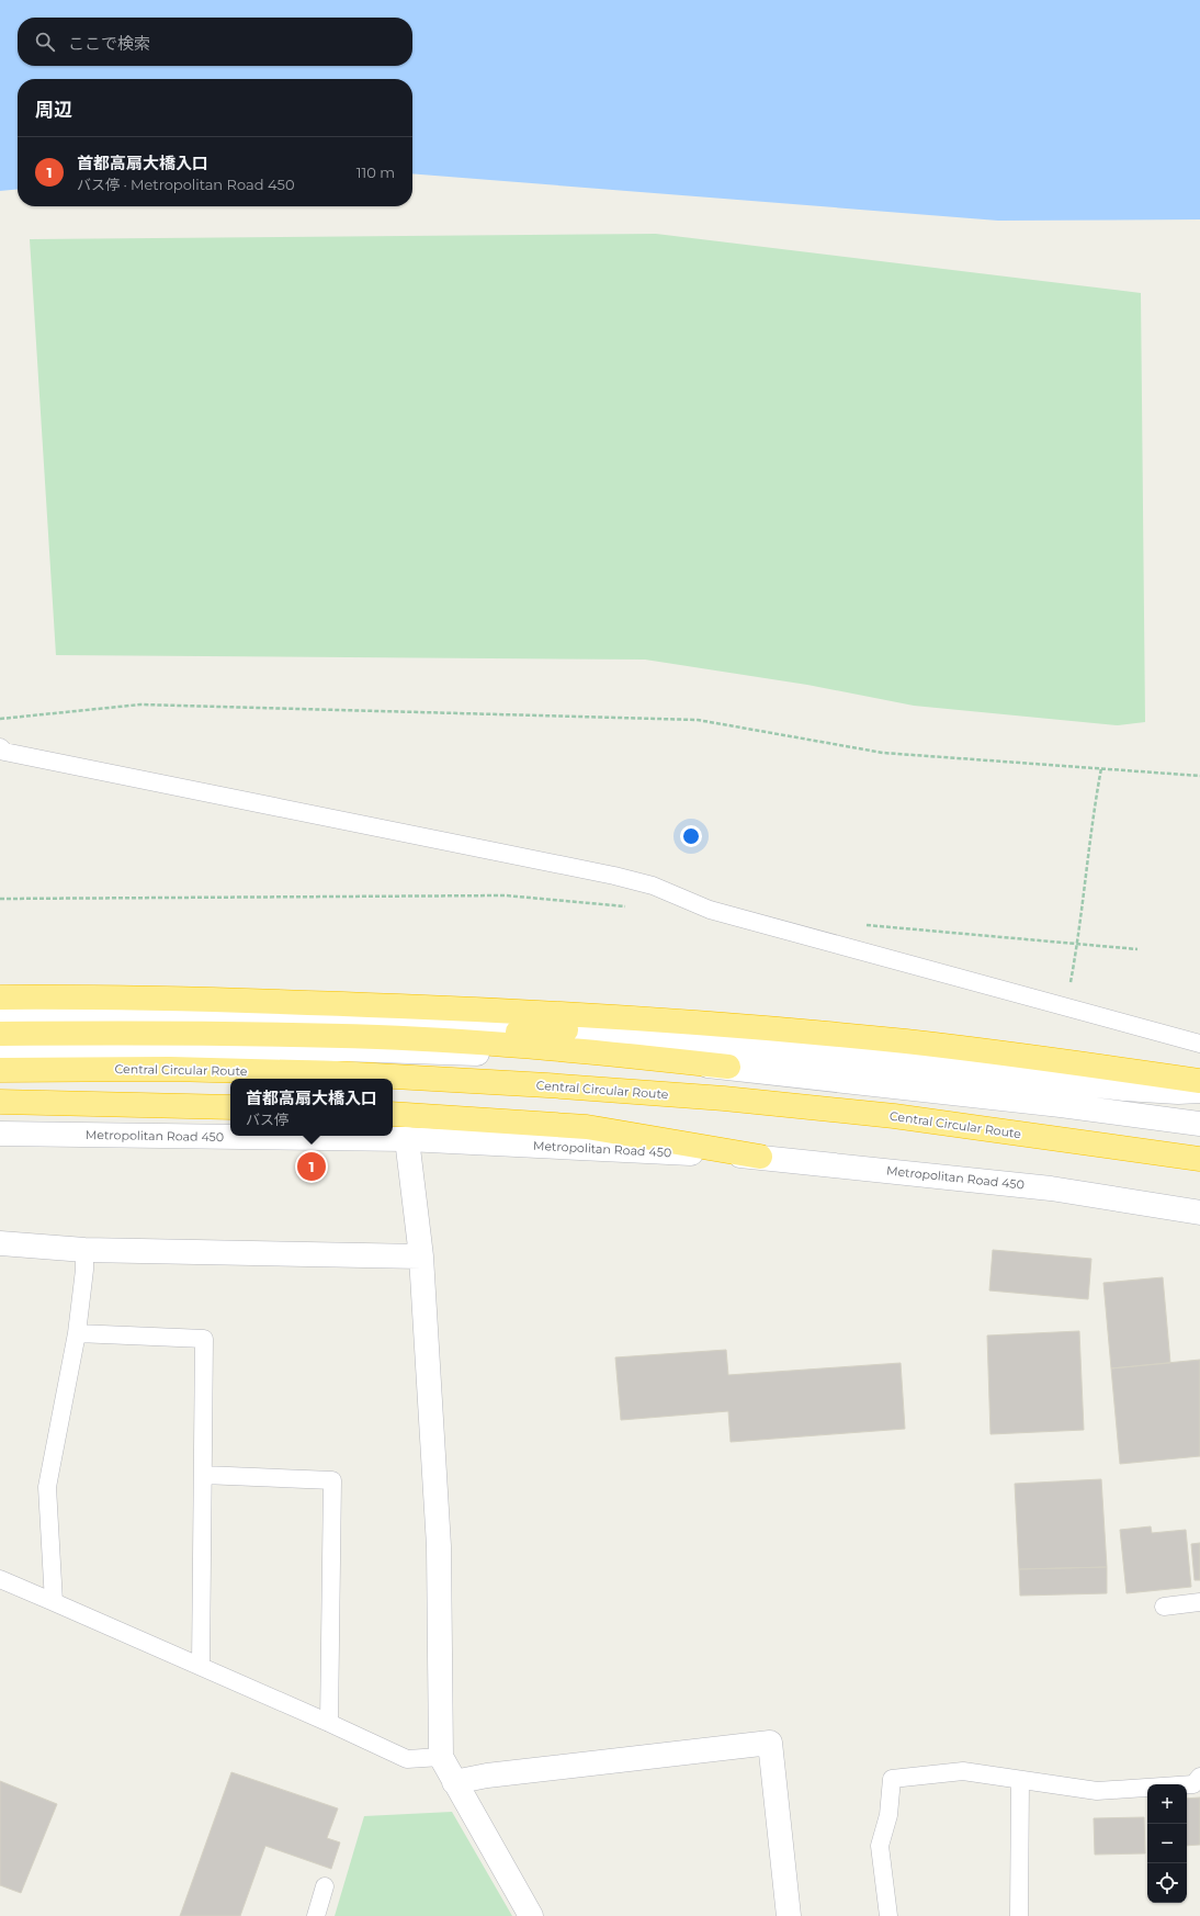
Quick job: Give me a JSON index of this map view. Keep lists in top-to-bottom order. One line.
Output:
{"streets":{"highway":["Central Circular Route"],"main road":["Metropolitan Road 450"]},"page":{"search":"ここで検索","heading":"周辺","list":[{"mark":"1","name":"首都高扇大橋入口","note":"バス停 · Metropolitan Road 450","value":"110 m"}],"popup":["首都高扇大橋入口","バス停"],"pins":"1","map_buttons":["+","−"]}}
